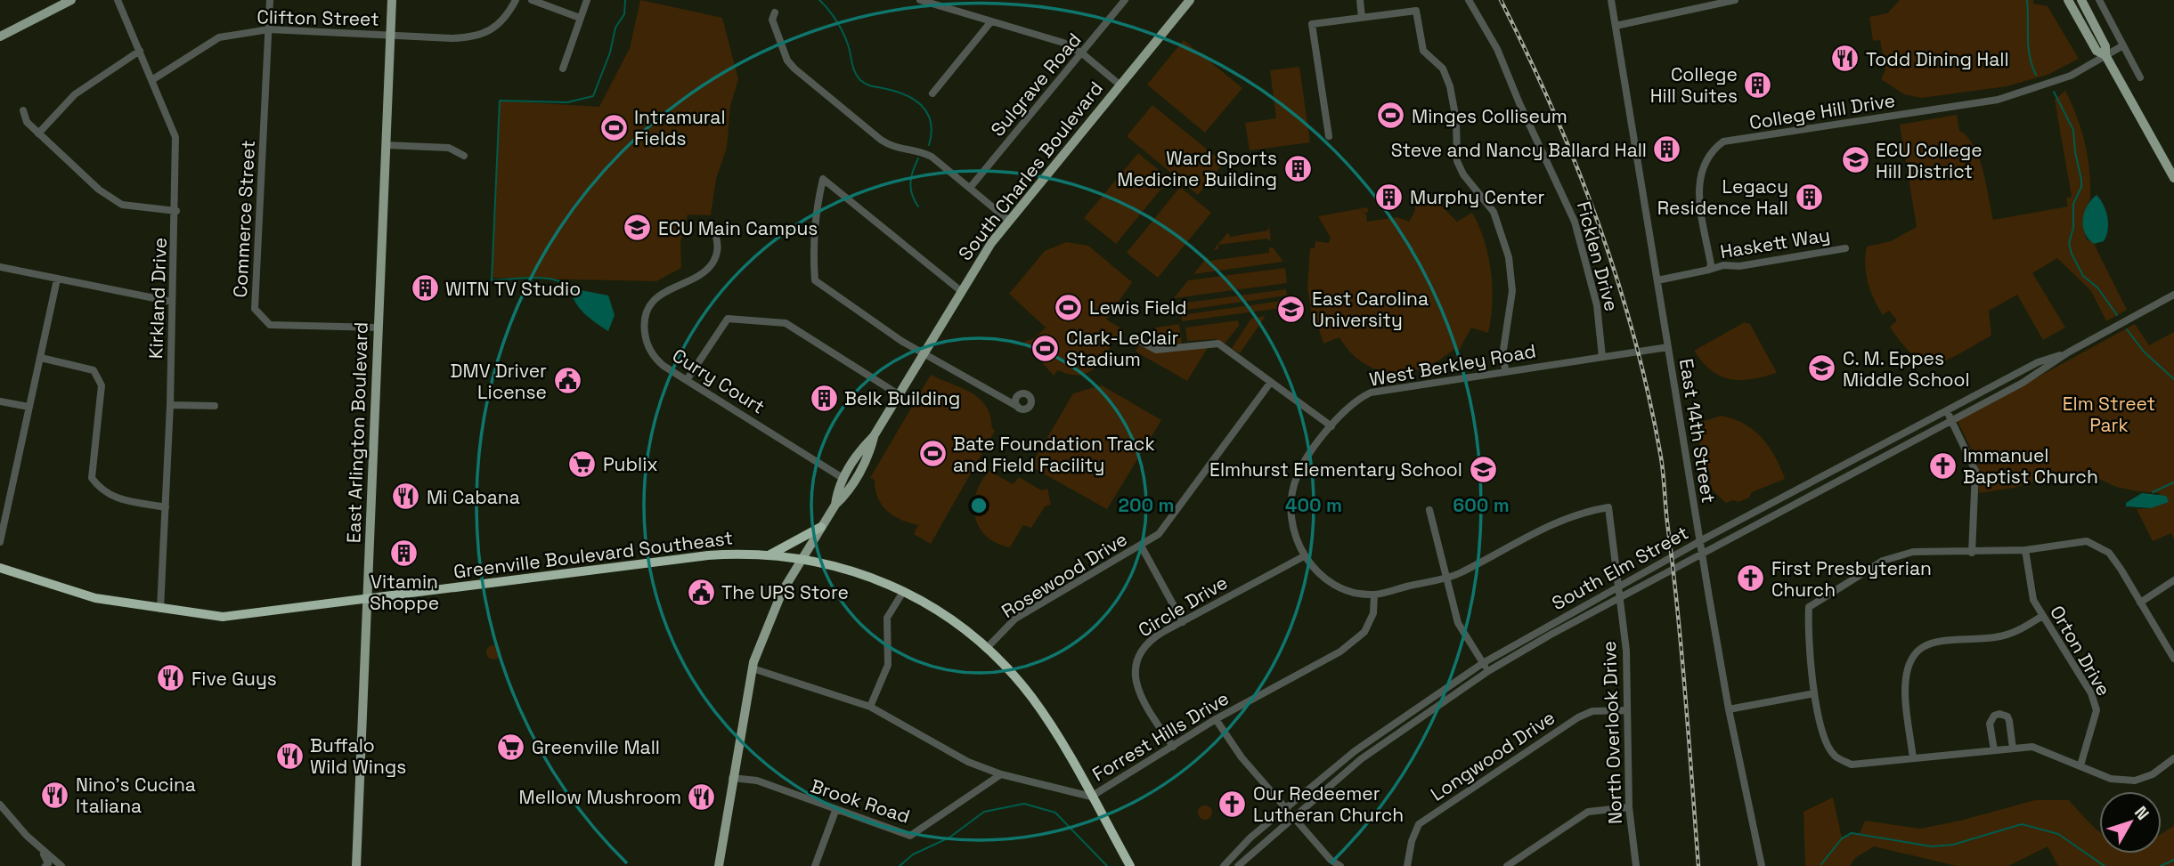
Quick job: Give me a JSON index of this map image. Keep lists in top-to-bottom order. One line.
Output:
{"streets":{"highway":["Greenville Boulevard Southeast"],"main road":["South Charles Boulevard","East Arlington Boulevard"],"street":["Clifton Street","Sulgrave Road","College Hill Drive","Commerce Street","Haskett Way","Ficklen Drive","Kirkland Drive","West Berkley Road","Curry Court","East 14th Street","South Elm Street","Rosewood Drive","Circle Drive","Orton Drive","North Overlook Drive","Forrest Hills Drive","Longwood Drive","Brook Road"]},"crossings":[["Clifton Street","Commerce Street"],["Clifton Street","Kirkland Drive"],["Clifton Street","East Arlington Boulevard"],["College Hill Drive","Haskett Way"],["South Charles Boulevard","Curry Court"],["South Charles Boulevard","Greenville Boulevard Southeast"],["South Charles Boulevard","Forrest Hills Drive"],["South Charles Boulevard","Brook Road"],["Commerce Street","East Arlington Boulevard"],["Ficklen Drive","West Berkley Road"],["Kirkland Drive","Greenville Boulevard Southeast"],["West Berkley Road","East 14th Street"],["West Berkley Road","Circle Drive"],["West Berkley Road","Forrest Hills Drive"],["East 14th Street","South Elm Street"],["East Arlington Boulevard","Greenville Boulevard Southeast"],["Greenville Boulevard Southeast","Rosewood Drive"],["Greenville Boulevard Southeast","Forrest Hills Drive"],["South Elm Street","North Overlook Drive"],["Circle Drive","Forrest Hills Drive"],["North Overlook Drive","Longwood Drive"],["Forrest Hills Drive","Brook Road"]],"parks":["Elm Street Park"],"places":{"restaurant":["Todd Dining Hall","Mi Cabana","Five Guys","Buffalo Wild Wings","Nino's Cucina Italiana","Mellow Mushroom"],"building":["College Hill Suites","Steve and Nancy Ballard Hall","Ward Sports Medicine Building","Murphy Center","Legacy Residence Hall","WITN TV Studio","Belk Building","Vitamin Shoppe"],"sports":["Minges Colliseum","Intramural Fields","Lewis Field","Clark-LeClair Stadium","Bate Foundation Track and Field Facility"],"school or university":["ECU College Hill District","ECU Main Campus","East Carolina University","C. M. Eppes Middle School","Elmhurst Elementary School"],"public building":["DMV Driver License","The UPS Store"],"supermarket":["Publix","Greenville Mall"],"church":["Immanuel Baptist Church","First Presbyterian Church","Our Redeemer Lutheran Church"]},"north":"top right","rings":["200 m","400 m","600 m"]}
